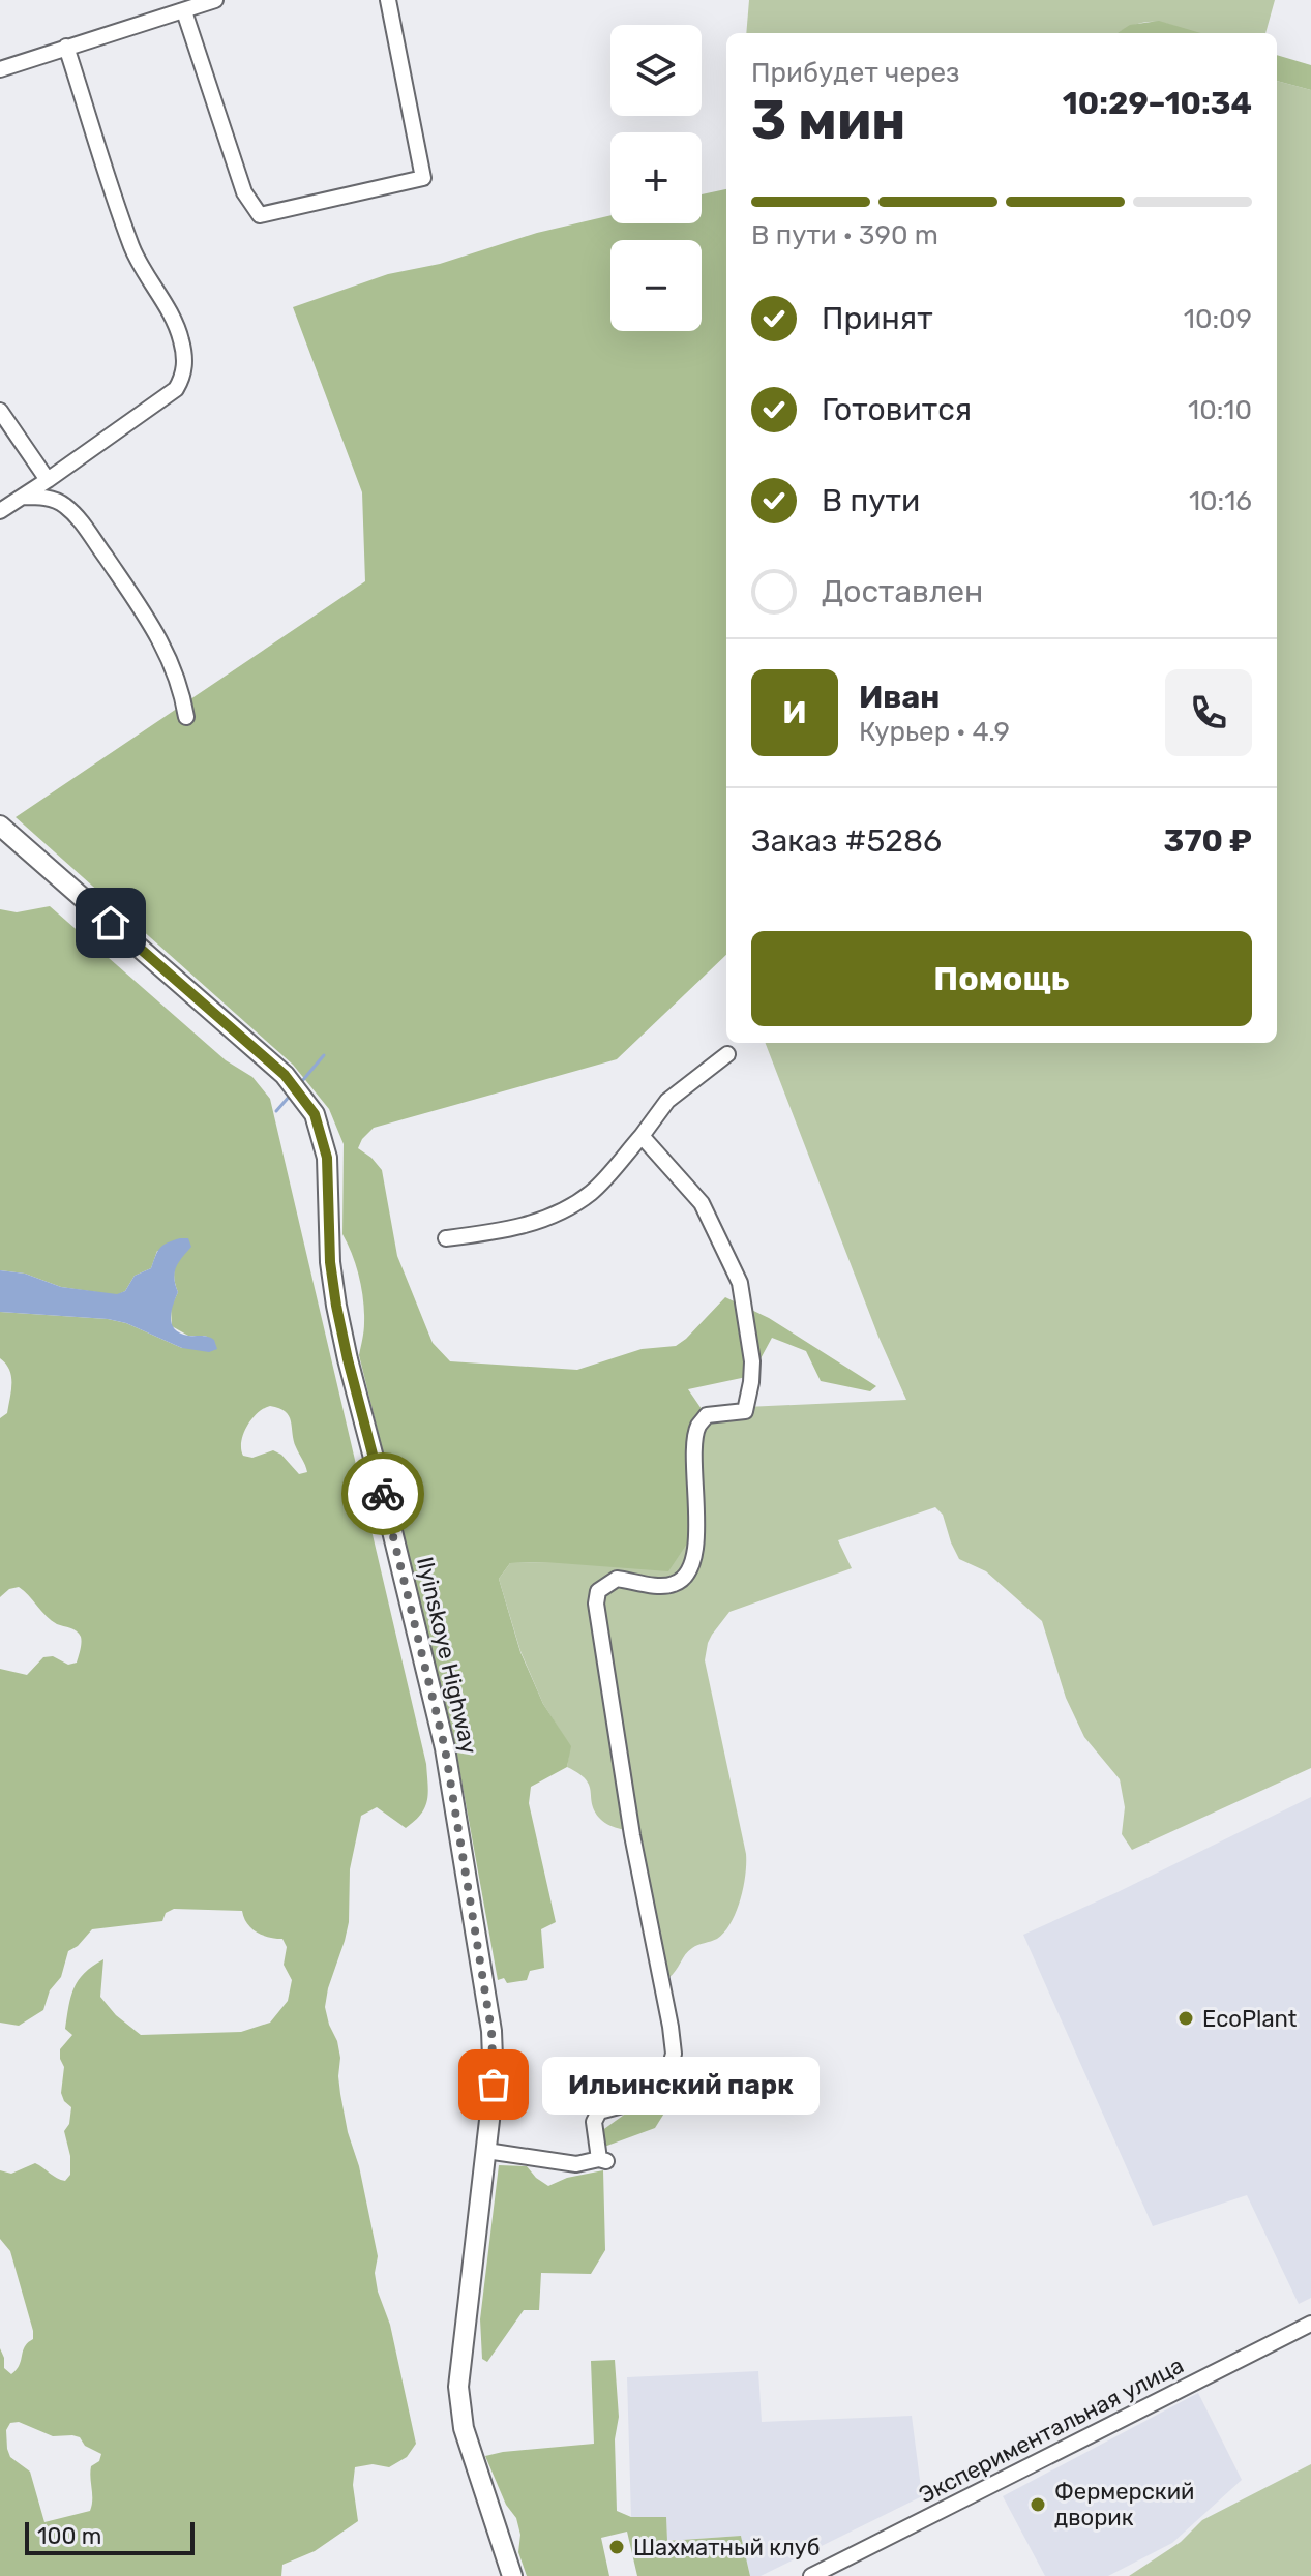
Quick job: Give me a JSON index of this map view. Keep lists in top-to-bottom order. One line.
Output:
{"streets":{"main road":["Ilyinskoye Highway"],"street":["Экспериментальная улица"]},"places":["EcoPlant","Ильинский парк","Фермерский дворик","Шахматный клуб"],"scale_bar":"100 m","page":{"map_buttons":["+","−"],"heading":["3 мин","Прибудет через","10:29–10:34"],"panel":["Иван","Курьер · 4.9","Заказ #5286","370 ₽"],"bar":"В пути · 390 m","list":[["Принят","10:09"],["Готовится","10:10"],["В пути","10:16"],"Доставлен"],"round":"И","buttons":"Помощь","bubble":"Ильинский парк","scale":"100 m"}}
